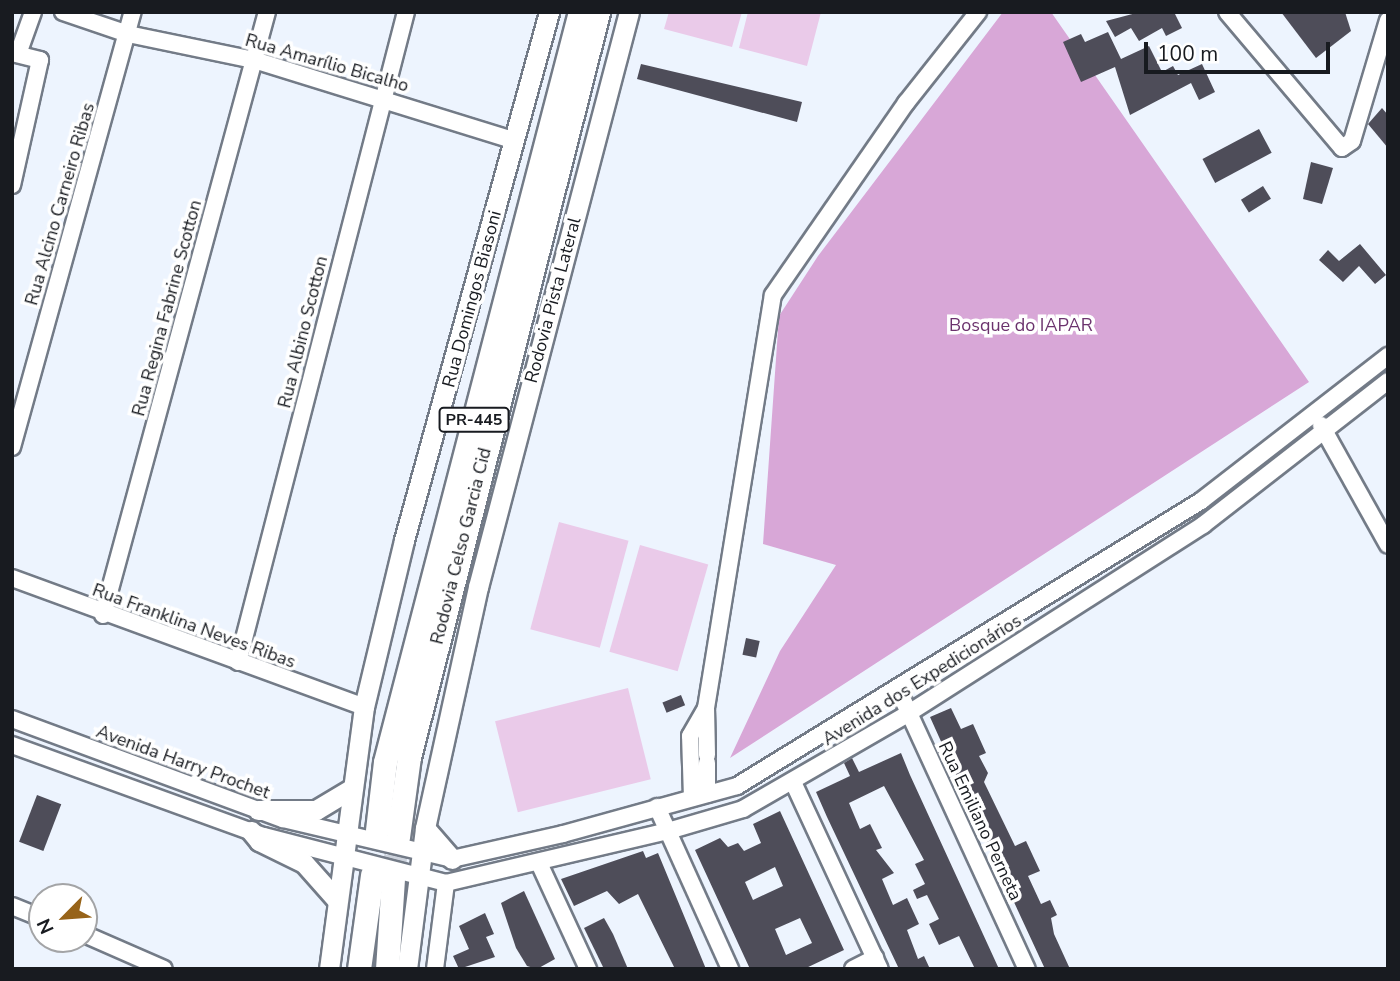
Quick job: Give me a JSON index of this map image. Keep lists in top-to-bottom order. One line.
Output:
{"streets":{"highway":["PR-445","Rodovia Celso Garcia Cid"],"main road":["Rua Domingos Biasoni","Rodovia Pista Lateral"],"street":["Rua Amarílio Bicalho","Rua Alcino Carneiro Ribas","Rua Regina Fabrine Scotton","Rua Albino Scotton","Rua Franklina Neves Ribas","Avenida dos Expedicionários","Avenida Harry Prochet","Rua Emiliano Perneta"]},"crossings":[["Rua Amarílio Bicalho","Rua Alcino Carneiro Ribas"],["Rua Amarílio Bicalho","Rua Domingos Biasoni"],["Rua Amarílio Bicalho","Rua Regina Fabrine Scotton"],["Rua Amarílio Bicalho","Rua Albino Scotton"],["Rua Domingos Biasoni","Rua Franklina Neves Ribas"],["Rua Regina Fabrine Scotton","Rua Franklina Neves Ribas"],["Rua Albino Scotton","Rua Franklina Neves Ribas"],["Avenida dos Expedicionários","Avenida Harry Prochet"],["Avenida dos Expedicionários","Rua Emiliano Perneta"]],"parks":["Bosque do IAPAR"],"scale_bar":"100 m","north":"bottom left"}
